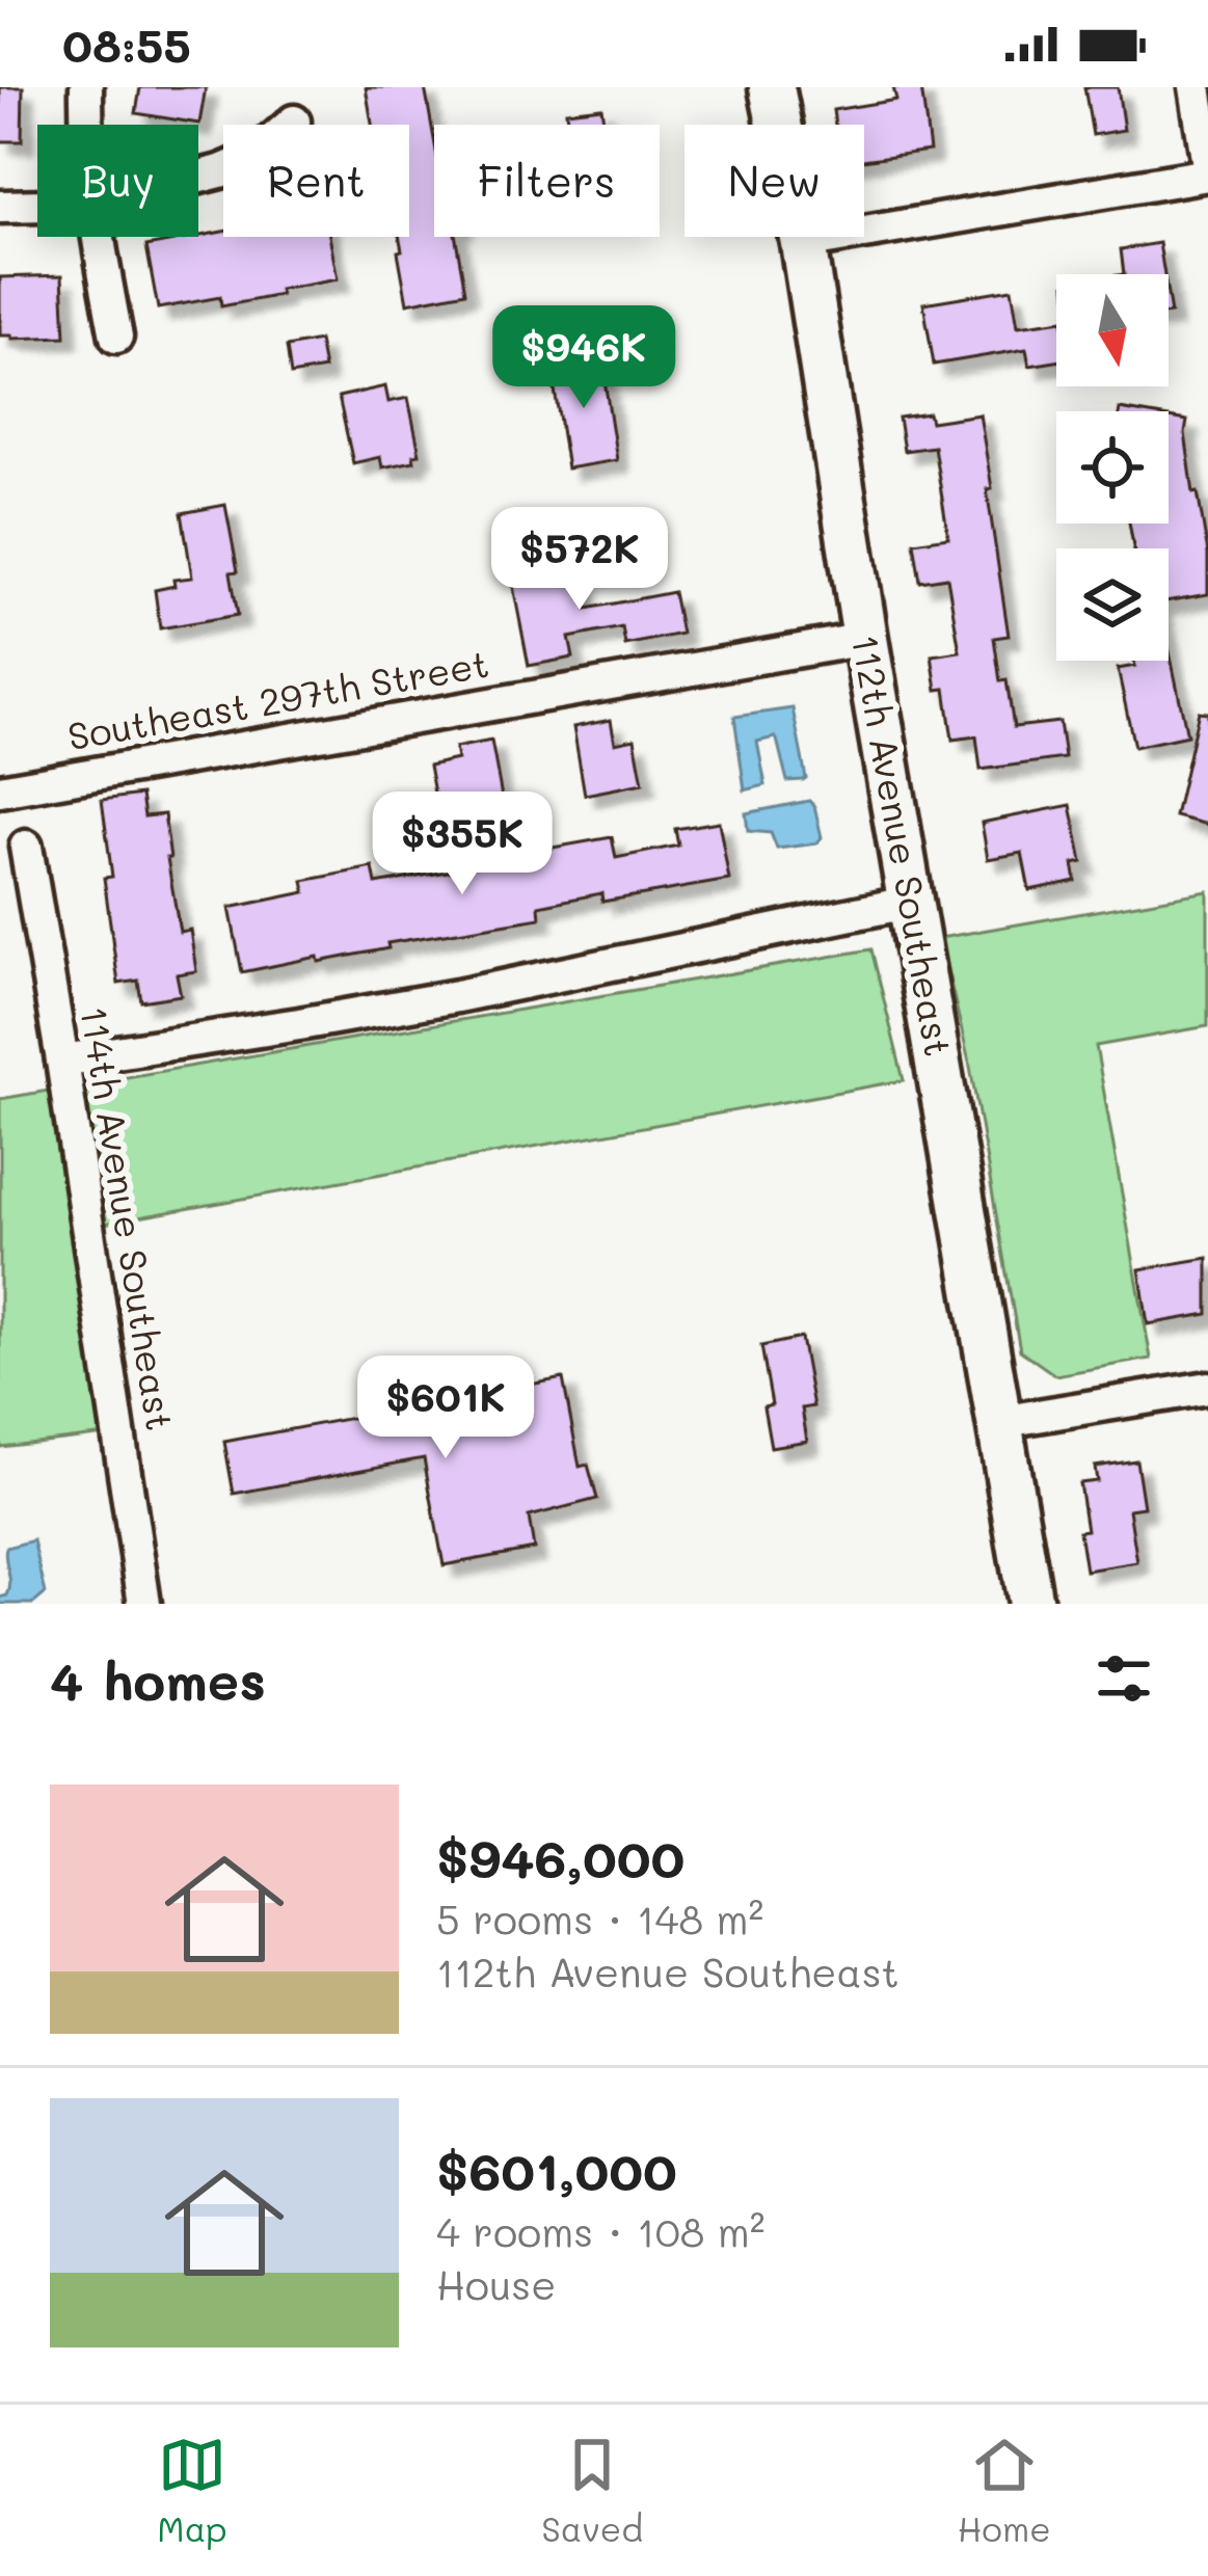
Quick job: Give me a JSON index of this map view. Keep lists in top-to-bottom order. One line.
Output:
{"streets":{"street":["Southeast 297th Street","112th Avenue Southeast","114th Avenue Southeast"]},"crossings":[["Southeast 297th Street","112th Avenue Southeast"]],"north":"bottom","page":{"status":"08:55","chip":["Buy","Rent","Filters","New"],"price":["$946K","$572K","$355K","$601K"],"heading":"4 homes","list":[{"name":"$946,000","note":"5 rooms · 148 m² · 112th Avenue Southeast"},{"name":"$601,000","note":"4 rooms · 108 m² · House"}],"tabs":["Map","Saved","Home"]}}
